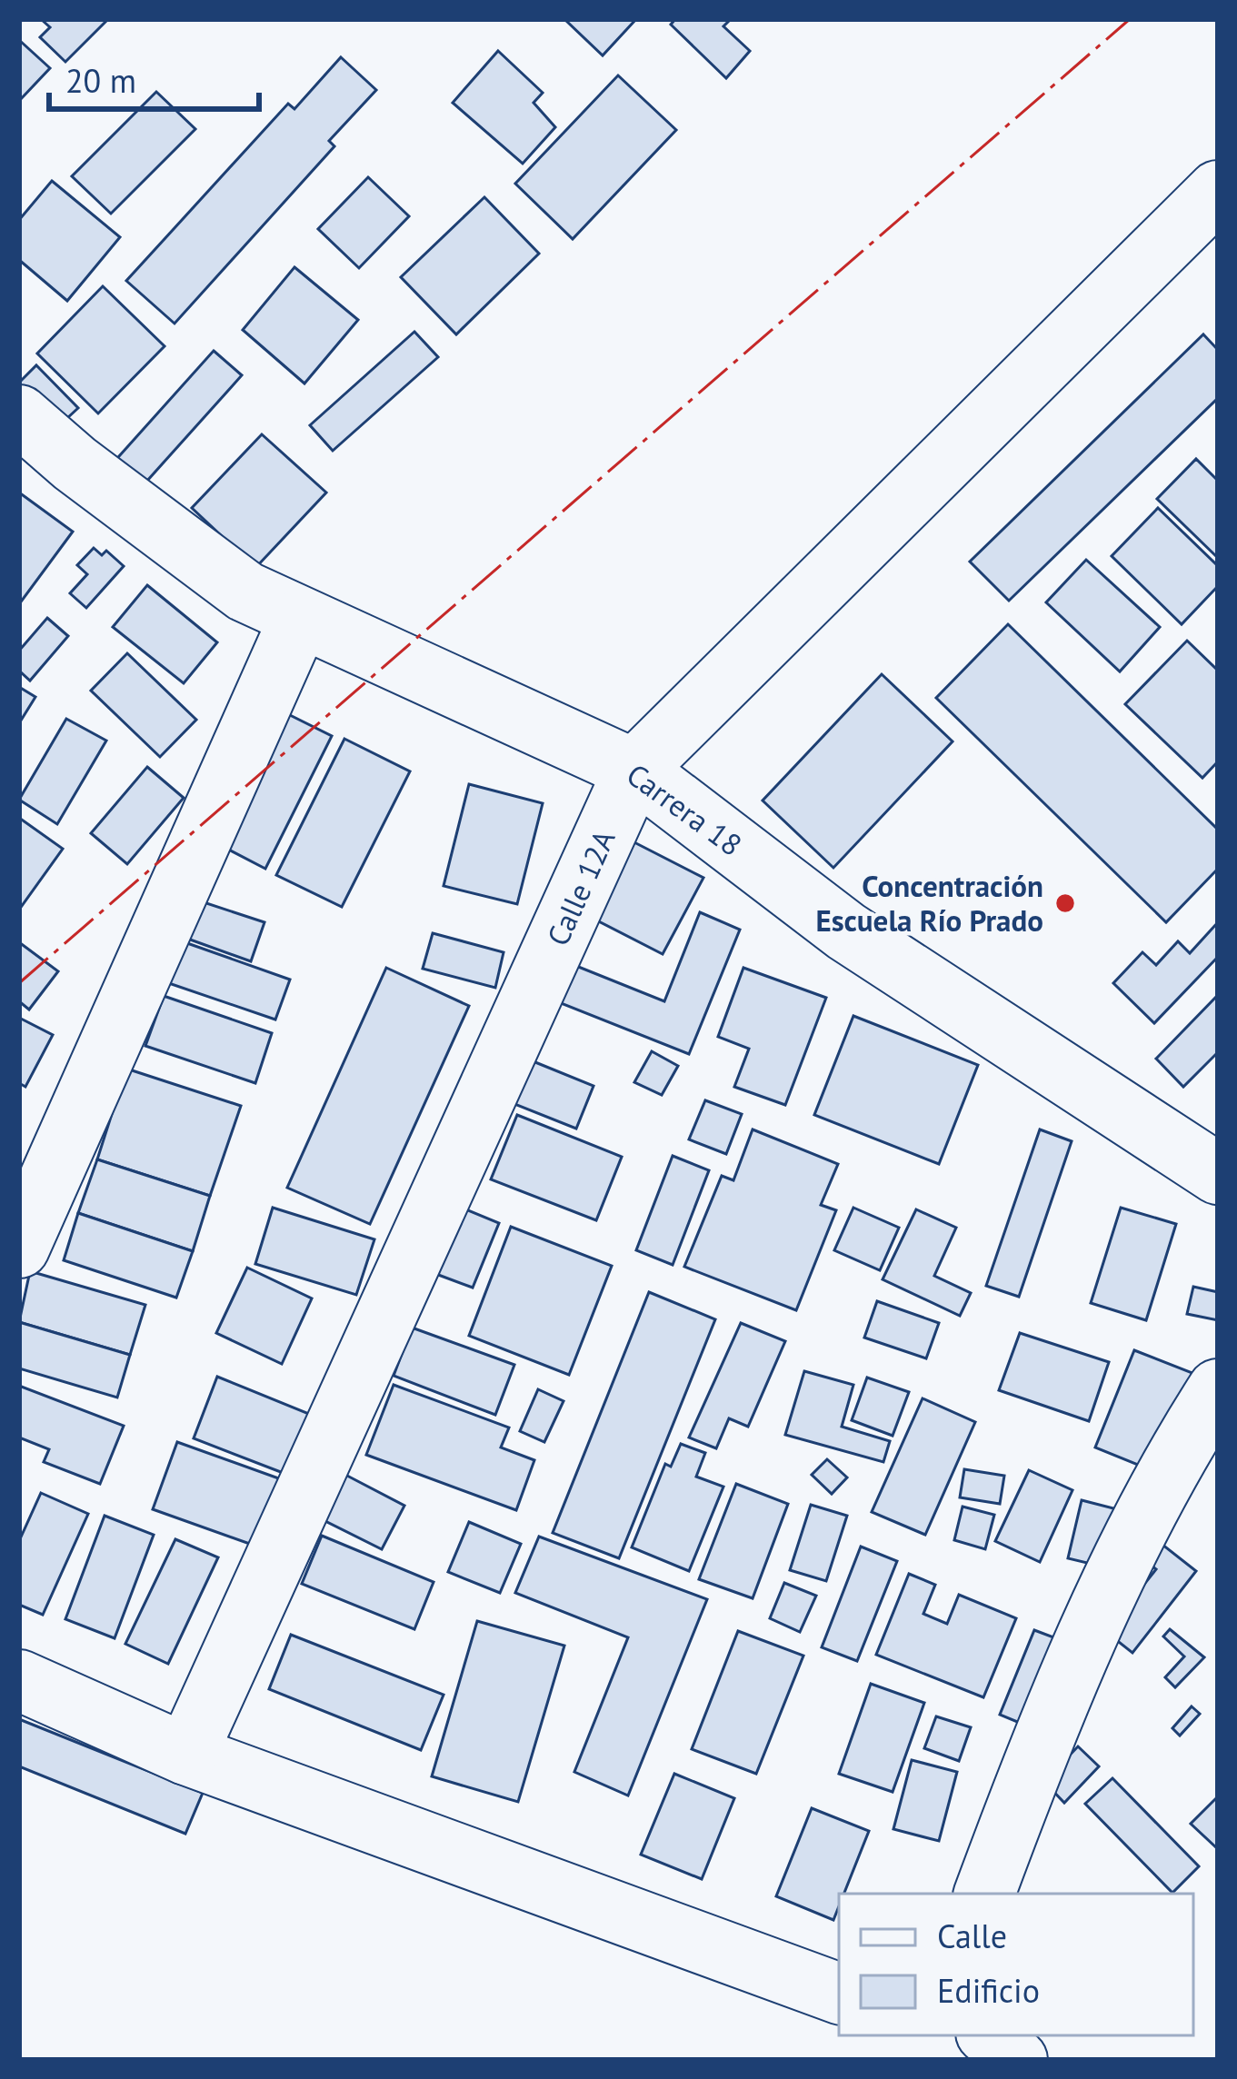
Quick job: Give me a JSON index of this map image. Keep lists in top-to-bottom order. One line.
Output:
{"streets":{"street":["Carrera 18","Calle 12A"]},"crossings":[["Carrera 18","Calle 12A"]],"places":["Concentración Escuela Río Prado"],"legend":["Calle","Edificio"],"scale_bar":"20 m"}
